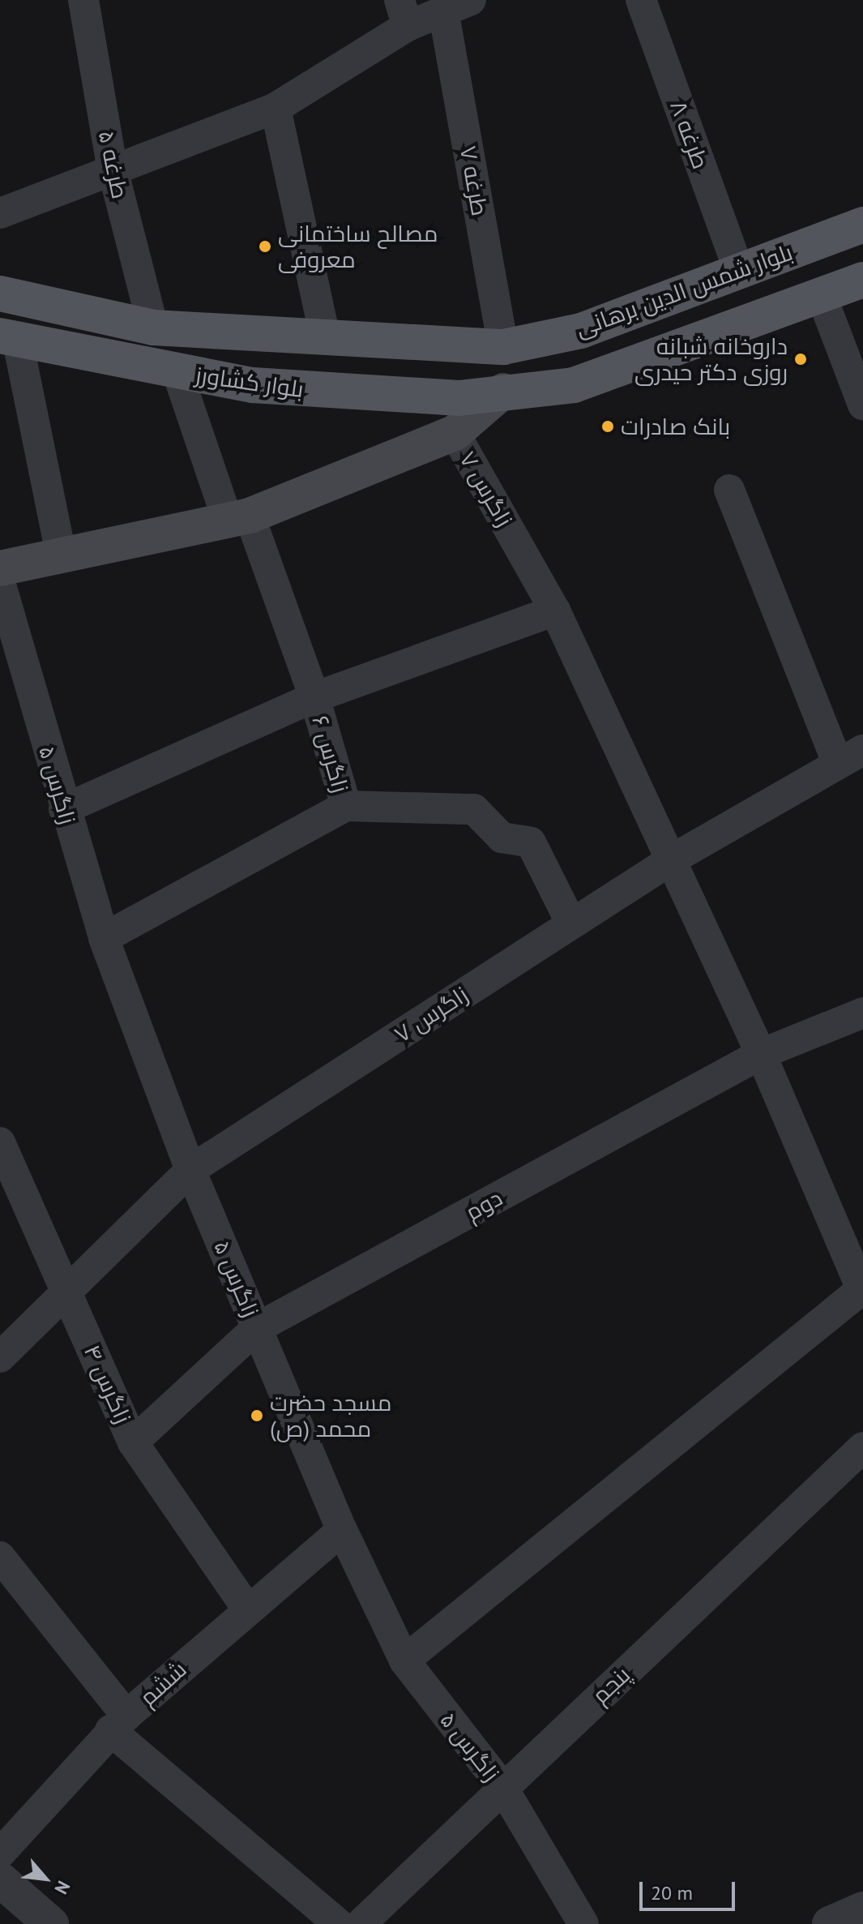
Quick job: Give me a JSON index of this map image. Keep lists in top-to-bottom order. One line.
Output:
{"streets":{"main road":["بلوار شمس الدین برهانی","بلوار کشاورز"],"street":["طرغه ۸","طرغه ۵","طرغه ۷","زاگرس ۷","زاگرس ۶","زاگرس ۵","دوم","۴ زاگرس","ششم","پنجم"]},"crossings":[["طرغه ۸","بلوار شمس الدین برهانی"],["طرغه ۵","بلوار کشاورز"],["طرغه ۷","بلوار شمس الدین برهانی"],["طرغه ۷","بلوار کشاورز"],["بلوار شمس الدین برهانی","بلوار کشاورز"],["بلوار کشاورز","زاگرس ۶"],["زاگرس ۷","زاگرس ۵"],["زاگرس ۷","دوم"],["زاگرس ۷","۴ زاگرس"],["زاگرس ۶","زاگرس ۵"],["زاگرس ۵","دوم"],["زاگرس ۵","ششم"],["زاگرس ۵","پنجم"],["دوم","۴ زاگرس"],["۴ زاگرس","ششم"]],"places":["مصالح ساختمانی معروفی","داروخانه شبانه روزی دکتر حیدری","بانک صادرات","مسجد حضرت محمد (ص)"],"scale_bar":"20 m","north":"bottom right"}
